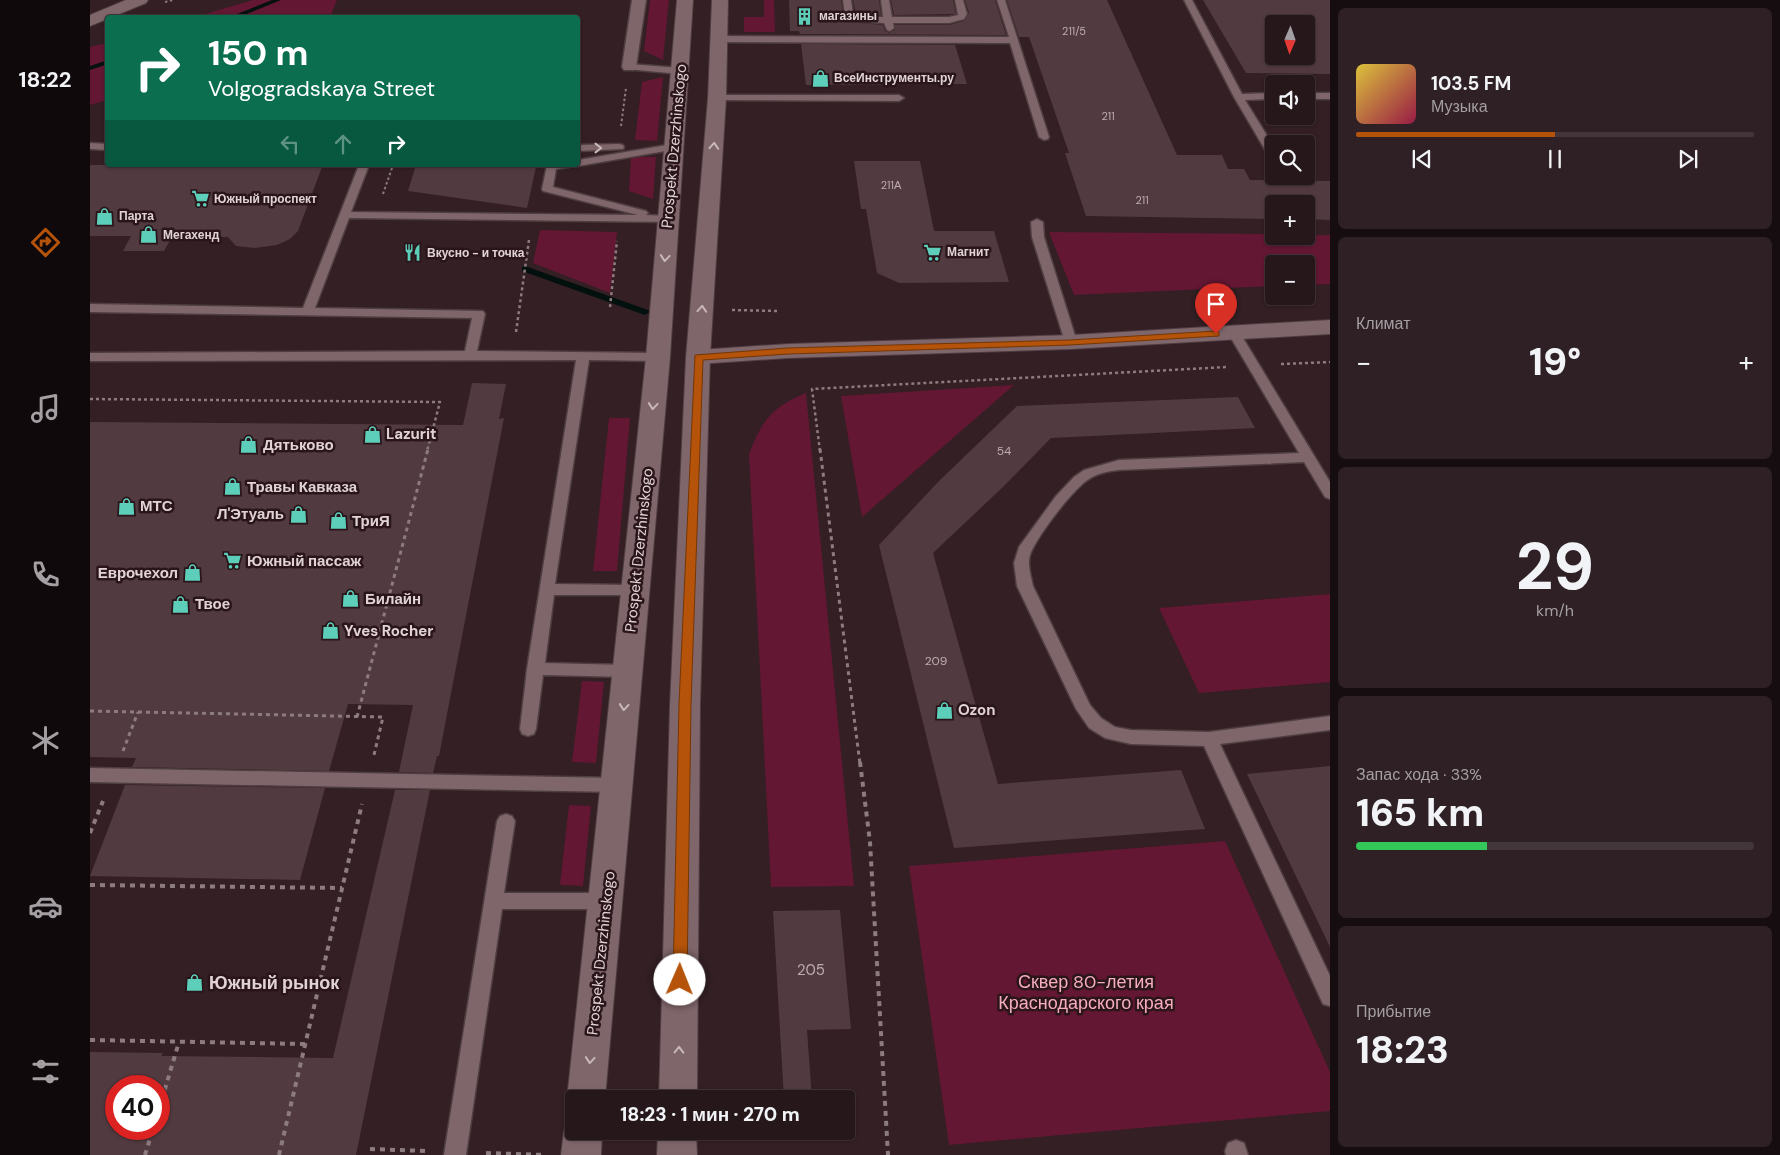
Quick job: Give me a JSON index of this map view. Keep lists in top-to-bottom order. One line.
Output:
{"streets":{"street":["Prospekt Dzerzhinskogo"]},"parks":["Сквер 80-летия Краснодарского края"],"places":{"building":["магазины"],"shop":["ВсеИнструменты.ру","Парта","Мегахенд","Lazurit","Дятьково","Травы Кавказа","МТС","Л'Этуаль","ТриЯ","Еврочехол","Билайн","Твое","Yves Rocher","Ozon","Южный рынок"],"supermarket":["Южный проспект","Магнит","Южный пассаж"],"restaurant":["Вкусно - и точка"]},"house_numbers":["211/5","211","211А","211","54","209","205"],"north":"bottom","page":{"tabs":"18:22","map_buttons":["+","−"],"turn":["150 m","Volgogradskaya Street"],"song":["103.5 FM","Музыка"],"tile":["Климат",["29","km/h"],["Запас хода · 33%","165 km"],["Прибытие","18:23"]],"heat":["−","19°","+"],"limit":"40","trip":"18:23 · 1 мин · 270 m"}}
